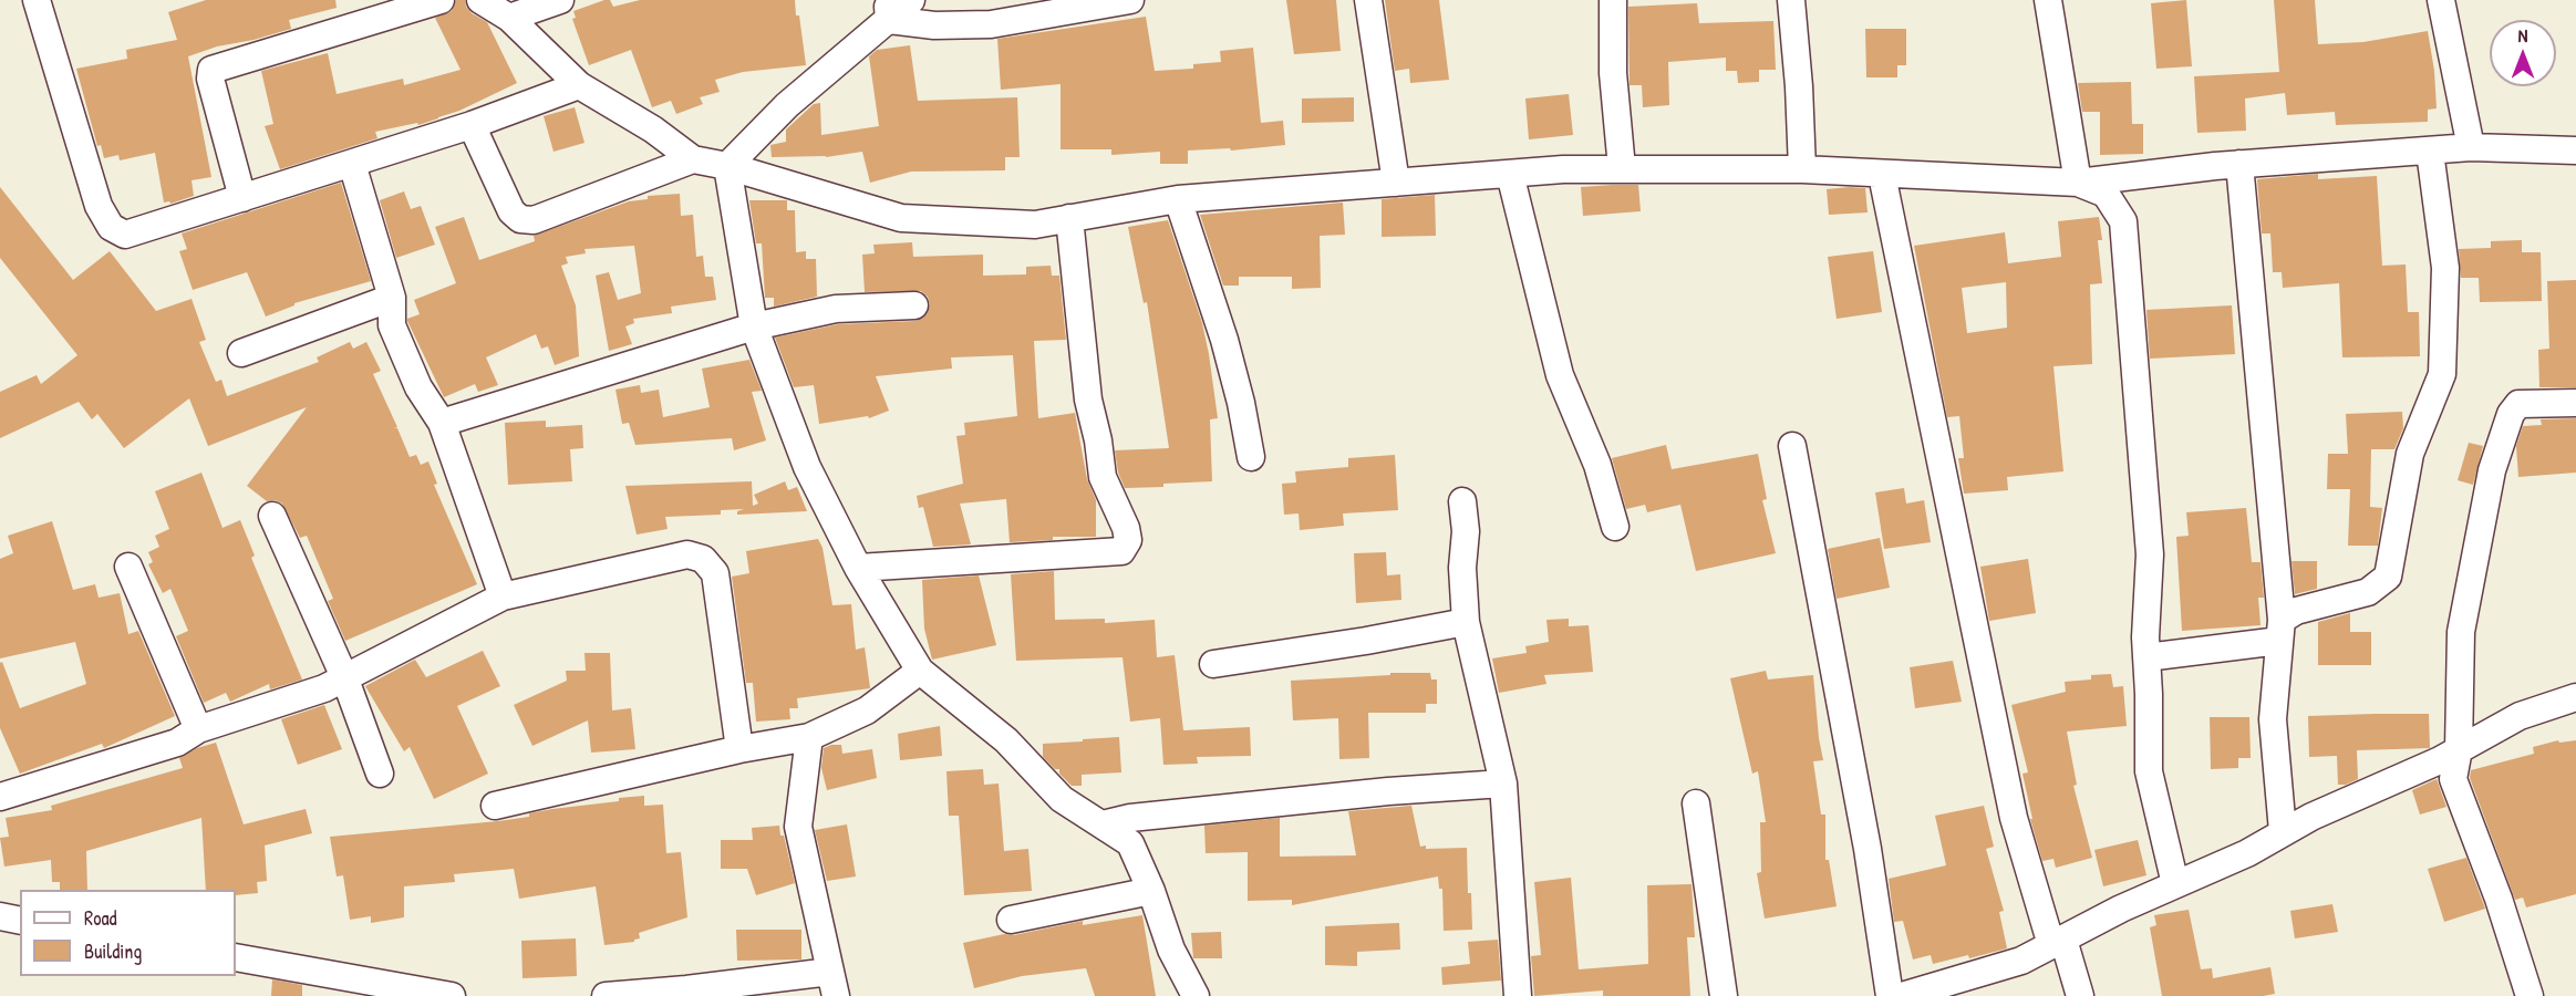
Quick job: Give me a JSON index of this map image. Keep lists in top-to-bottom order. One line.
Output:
{"legend":["Road","Building"],"north":"top"}
